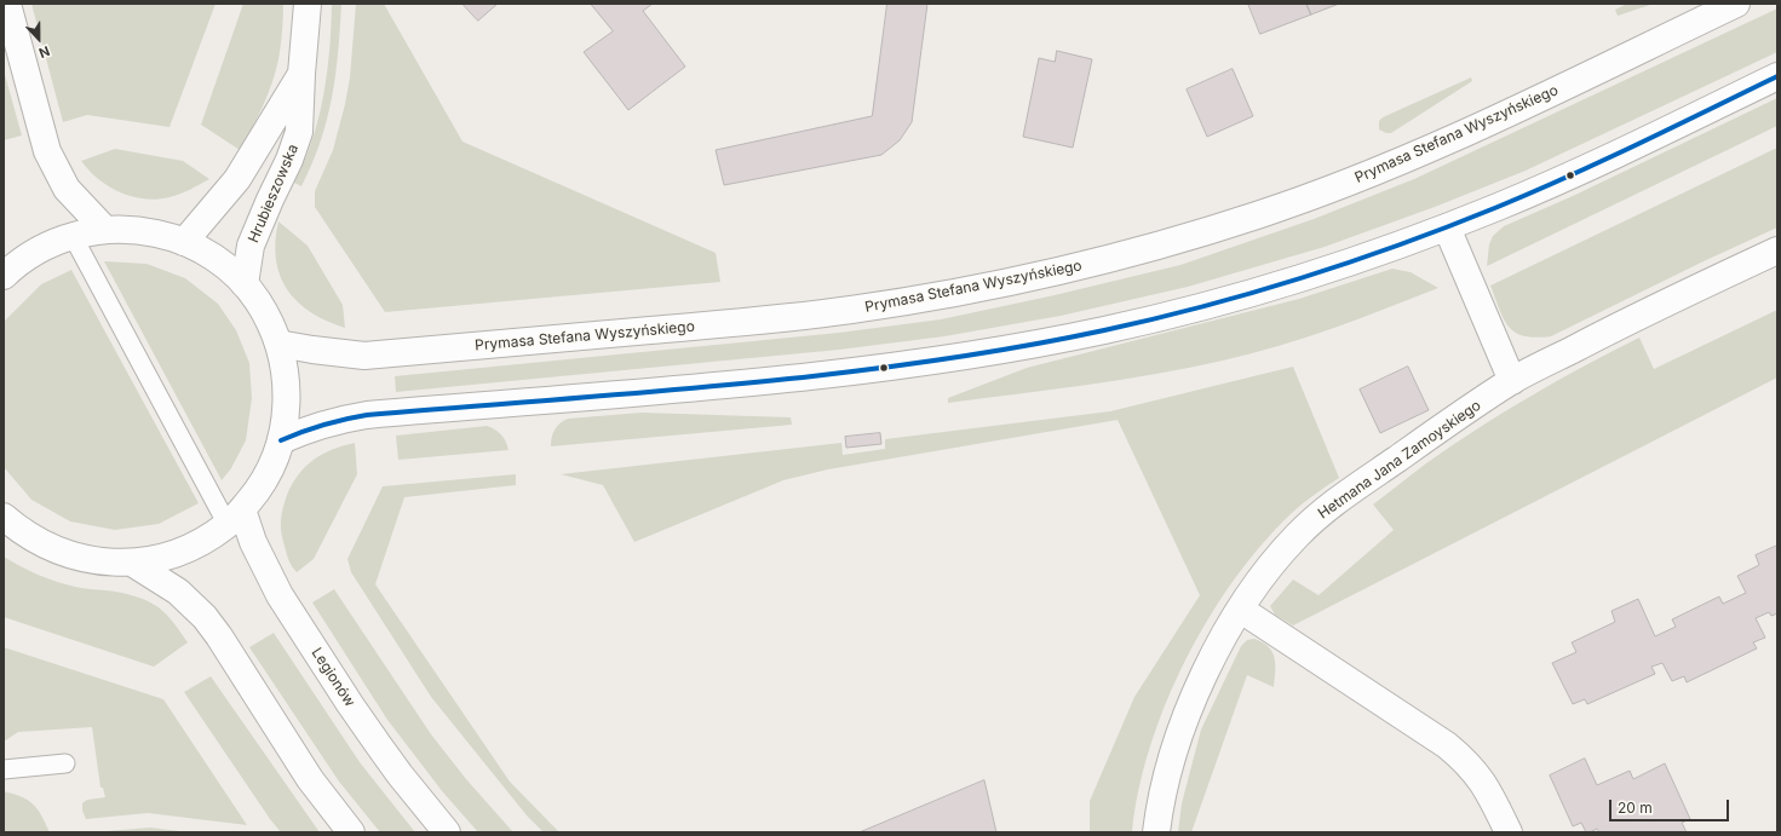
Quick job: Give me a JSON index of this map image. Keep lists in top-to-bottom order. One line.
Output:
{"streets":{"main road":["Prymasa Stefana Wyszyńskiego","Hrubieszowska","Hetmana Jana Zamoyskiego","Legionów"]},"scale_bar":"20 m","north":"bottom"}
